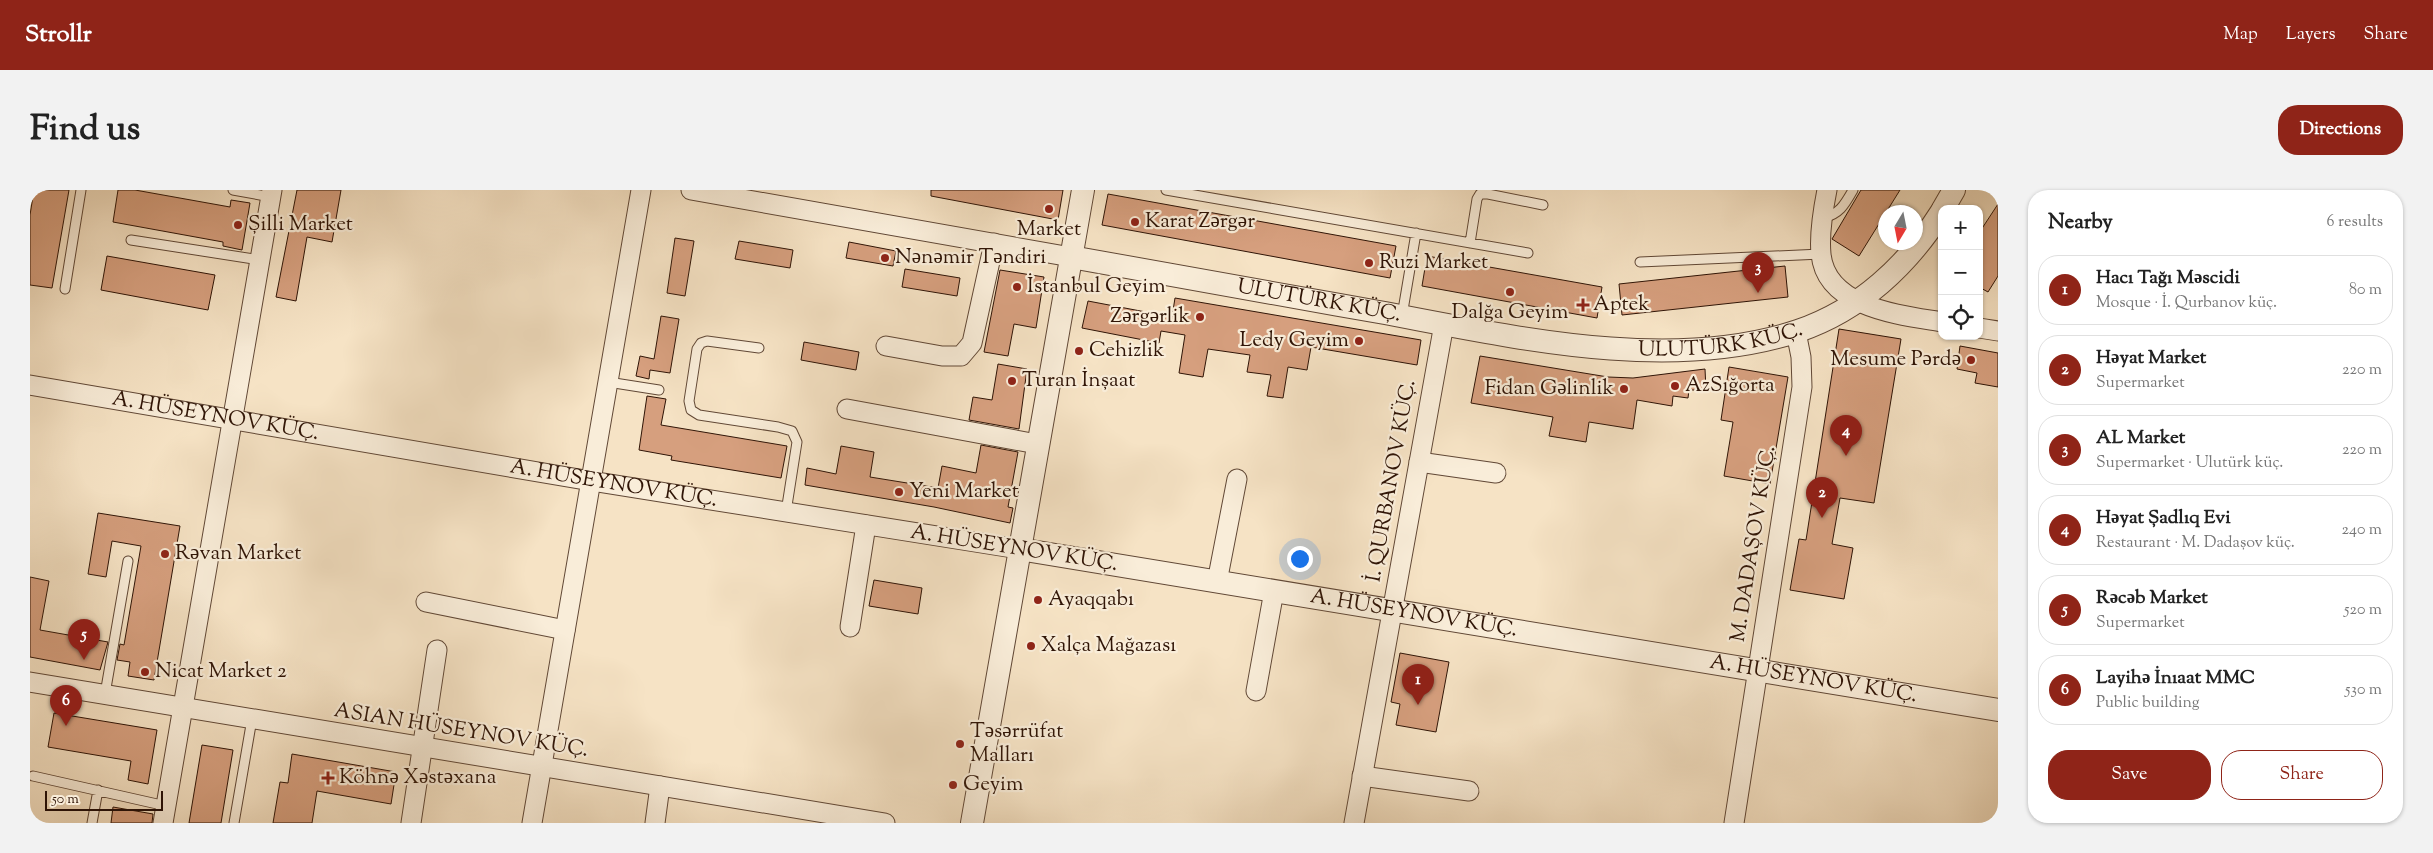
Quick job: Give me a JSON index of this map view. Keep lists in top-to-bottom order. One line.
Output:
{"streets":{"street":["ULUTÜRK KÜÇ.","A. HÜSEYNOV KÜÇ.","İ. QURBANOV KÜÇ.","M. DADAŞOV KÜÇ.","ASIAN HÜSEYNOV KÜÇ."]},"crossings":[["ULUTÜRK KÜÇ.","İ. QURBANOV KÜÇ."],["ULUTÜRK KÜÇ.","M. DADAŞOV KÜÇ."],["A. HÜSEYNOV KÜÇ.","İ. QURBANOV KÜÇ."],["A. HÜSEYNOV KÜÇ.","M. DADAŞOV KÜÇ."]],"places":{"other":["Market","Karat Zərgər","Şilli Market","Nənəmir Təndiri","Ruzi Market","İstanbul Geyim","Dalğa Geyim","Zərgərlik","Ledy Geyim","Cehizlik","Mesume Pərdə","Turan İnşaat","AzSığorta","Fidan Gəlinlik","Yeni Market","Rəvan Market","Ayaqqabı","Xalça Mağazası","Nicat Market 2","Təsərrüfat Malları","Geyim"],"health":["Aptek","Köhnə Xəstəxana"]},"scale_bar":"50 m","north":"bottom","page":{"header":"Strollr","nav":["Map","Layers","Share"],"title":"Find us","buttons":["Directions",["Save","Share"]],"heading":["Nearby","6 results"],"map_buttons":["+","−"],"pins":["3","4","2","5","1","6"],"list":[{"mark":"1","name":"Hacı Tağı Məscidi","note":"Mosque · İ. Qurbanov küç.","value":"80 m"},{"mark":"2","name":"Həyat Market","note":"Supermarket","value":"220 m"},{"mark":"3","name":"AL Market","note":"Supermarket · Ulutürk küç.","value":"220 m"},{"mark":"4","name":"Həyat Şadlıq Evi","note":"Restaurant · M. Dadaşov küç.","value":"240 m"},{"mark":"5","name":"Rəcəb Market","note":"Supermarket","value":"520 m"},{"mark":"6","name":"Layihə İnıaat MMC","note":"Public building","value":"530 m"}],"scale":"50 m"}}
